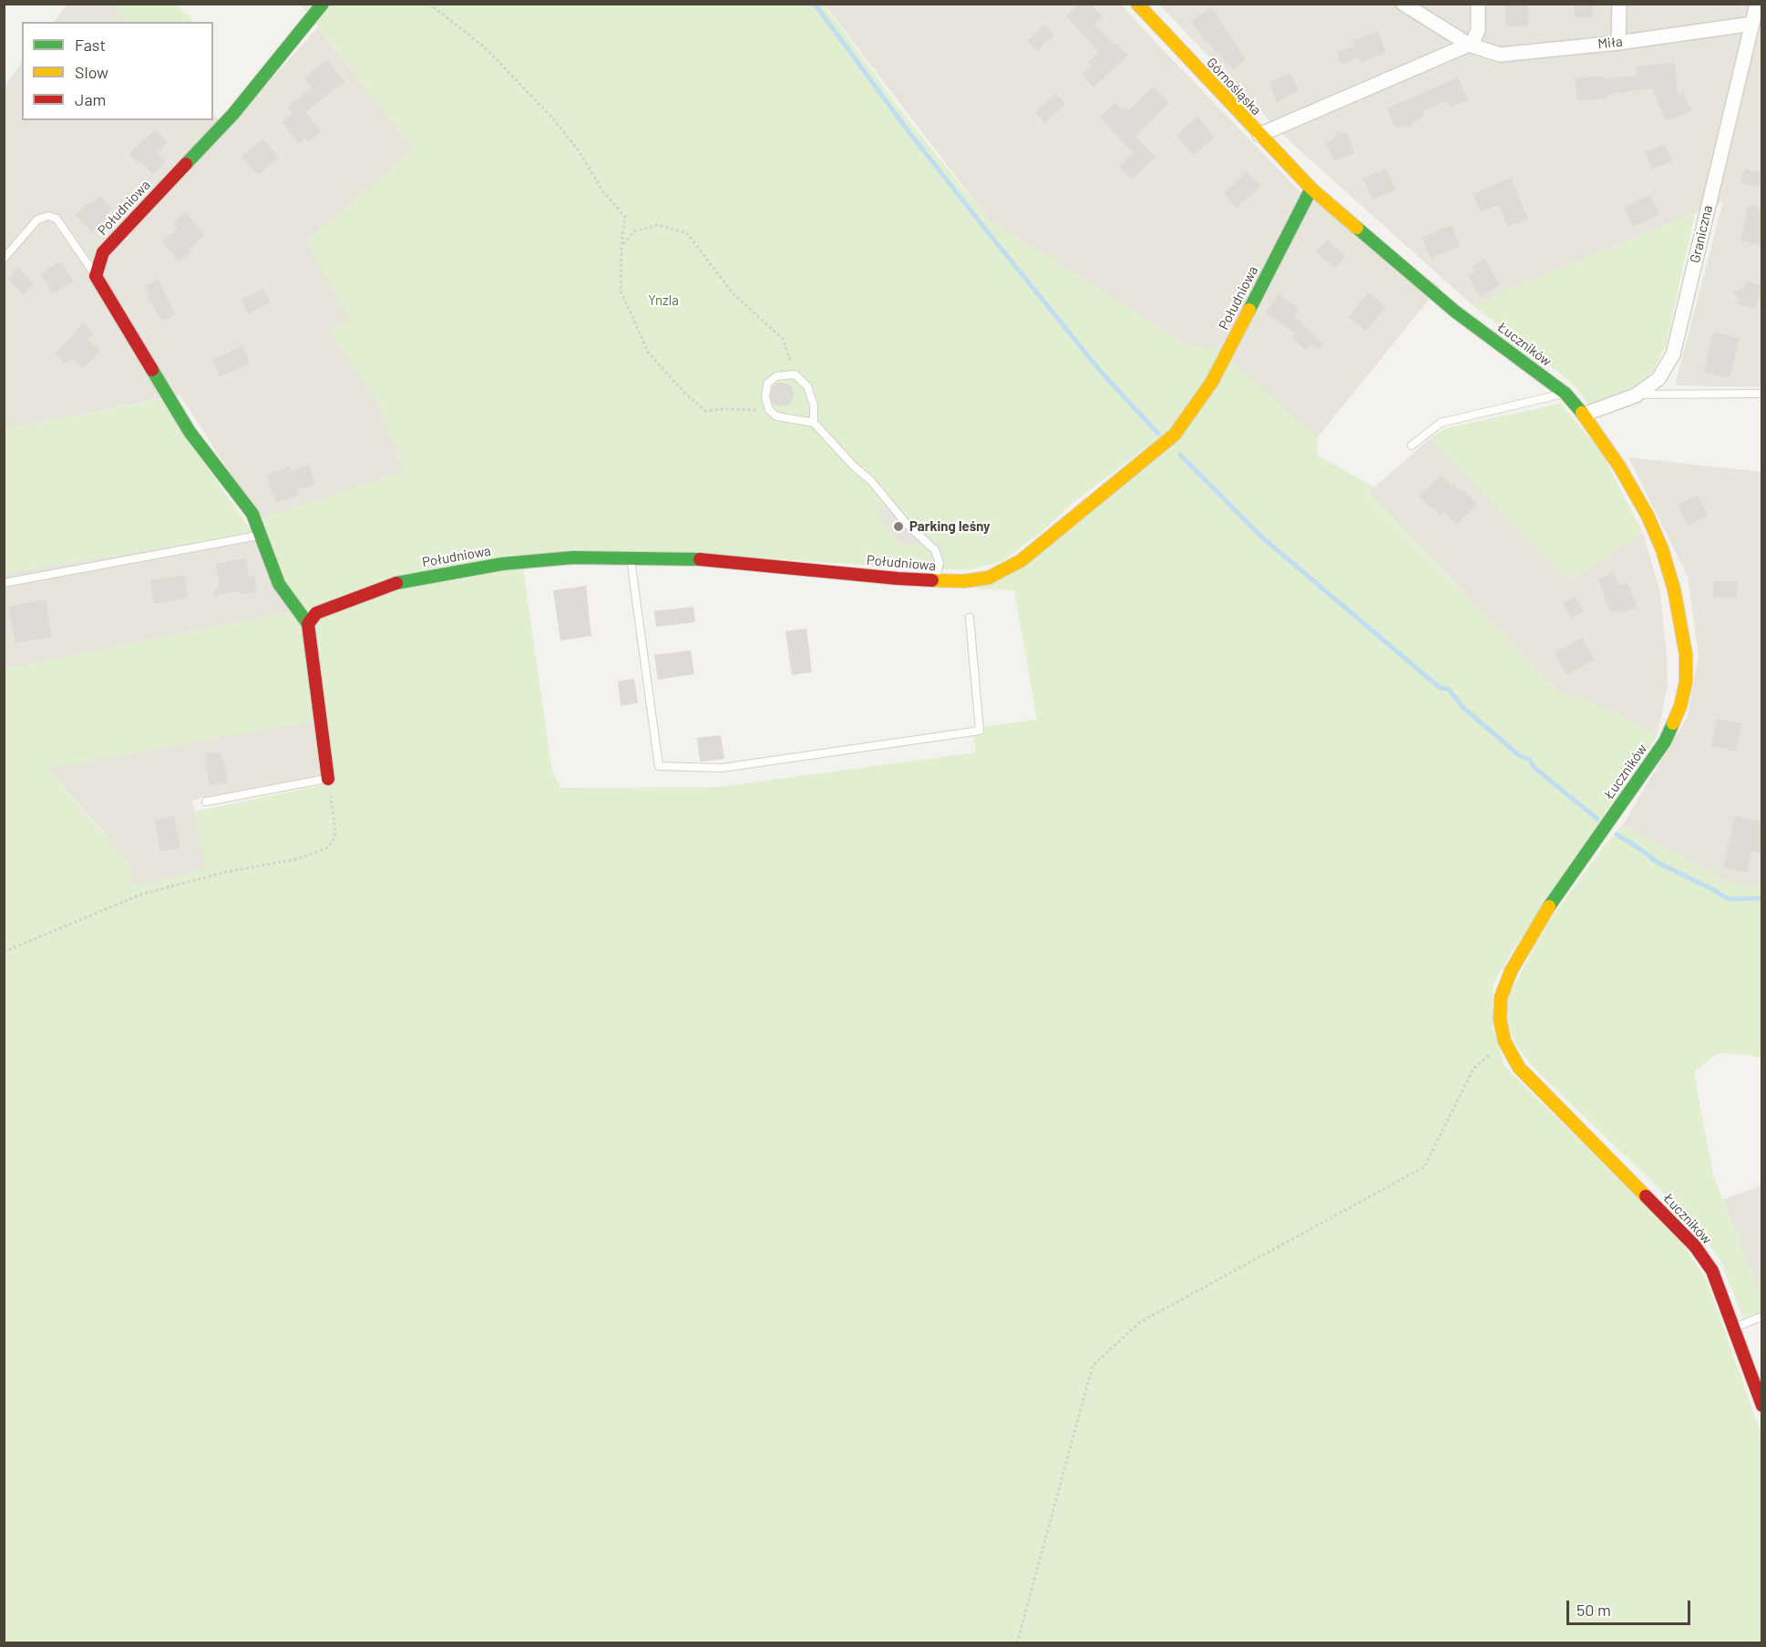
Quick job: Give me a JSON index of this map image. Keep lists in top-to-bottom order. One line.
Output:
{"streets":{"street":["Miła","Górnośląska","Południowa","Graniczna","Łuczników"]},"crossings":[["Miła","Graniczna"],["Górnośląska","Południowa"],["Górnośląska","Łuczników"],["Południowa","Łuczników"],["Graniczna","Łuczników"]],"parks":["Ynzla"],"places":["Parking leśny"],"legend":["Fast","Slow","Jam"],"scale_bar":"50 m"}
